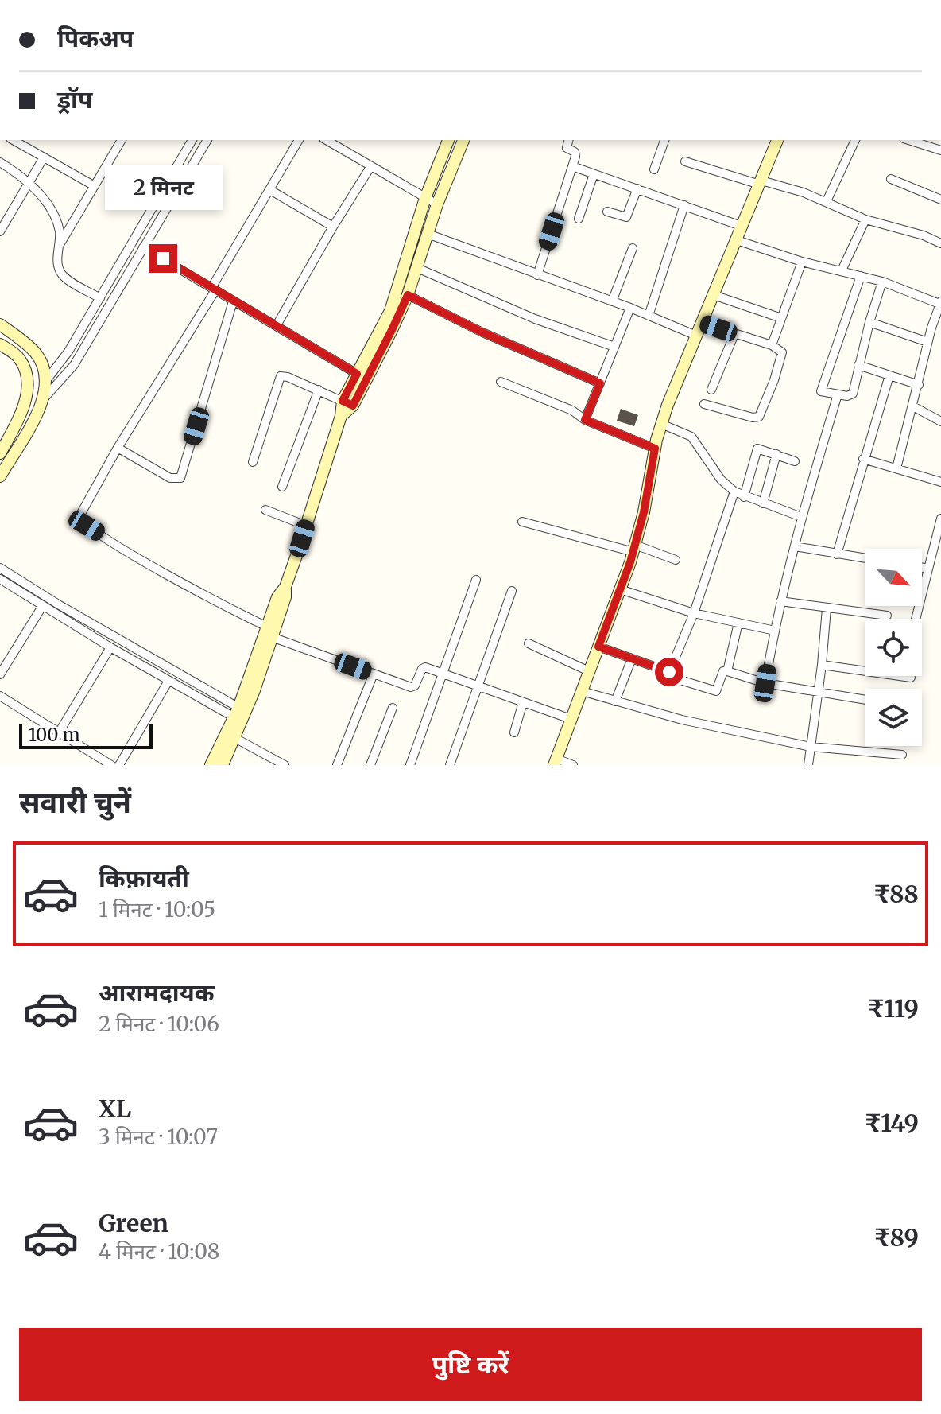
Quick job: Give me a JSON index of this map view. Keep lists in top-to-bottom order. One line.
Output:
{"scale_bar":"100 m","north":"bottom right","page":{"banner":["पिकअप","ड्रॉप"],"bubble":"2 मिनट","scale":"100 m","heading":"सवारी चुनें","list":[{"name":"किफ़ायती","note":"1 मिनट · 10:05","value":"₹88"},{"name":"आरामदायक","note":"2 मिनट · 10:06","value":"₹119"},{"name":"XL","note":"3 मिनट · 10:07","value":"₹149"},{"name":"Green","note":"4 मिनट · 10:08","value":"₹89"}],"buttons":"पुष्टि करें"}}
